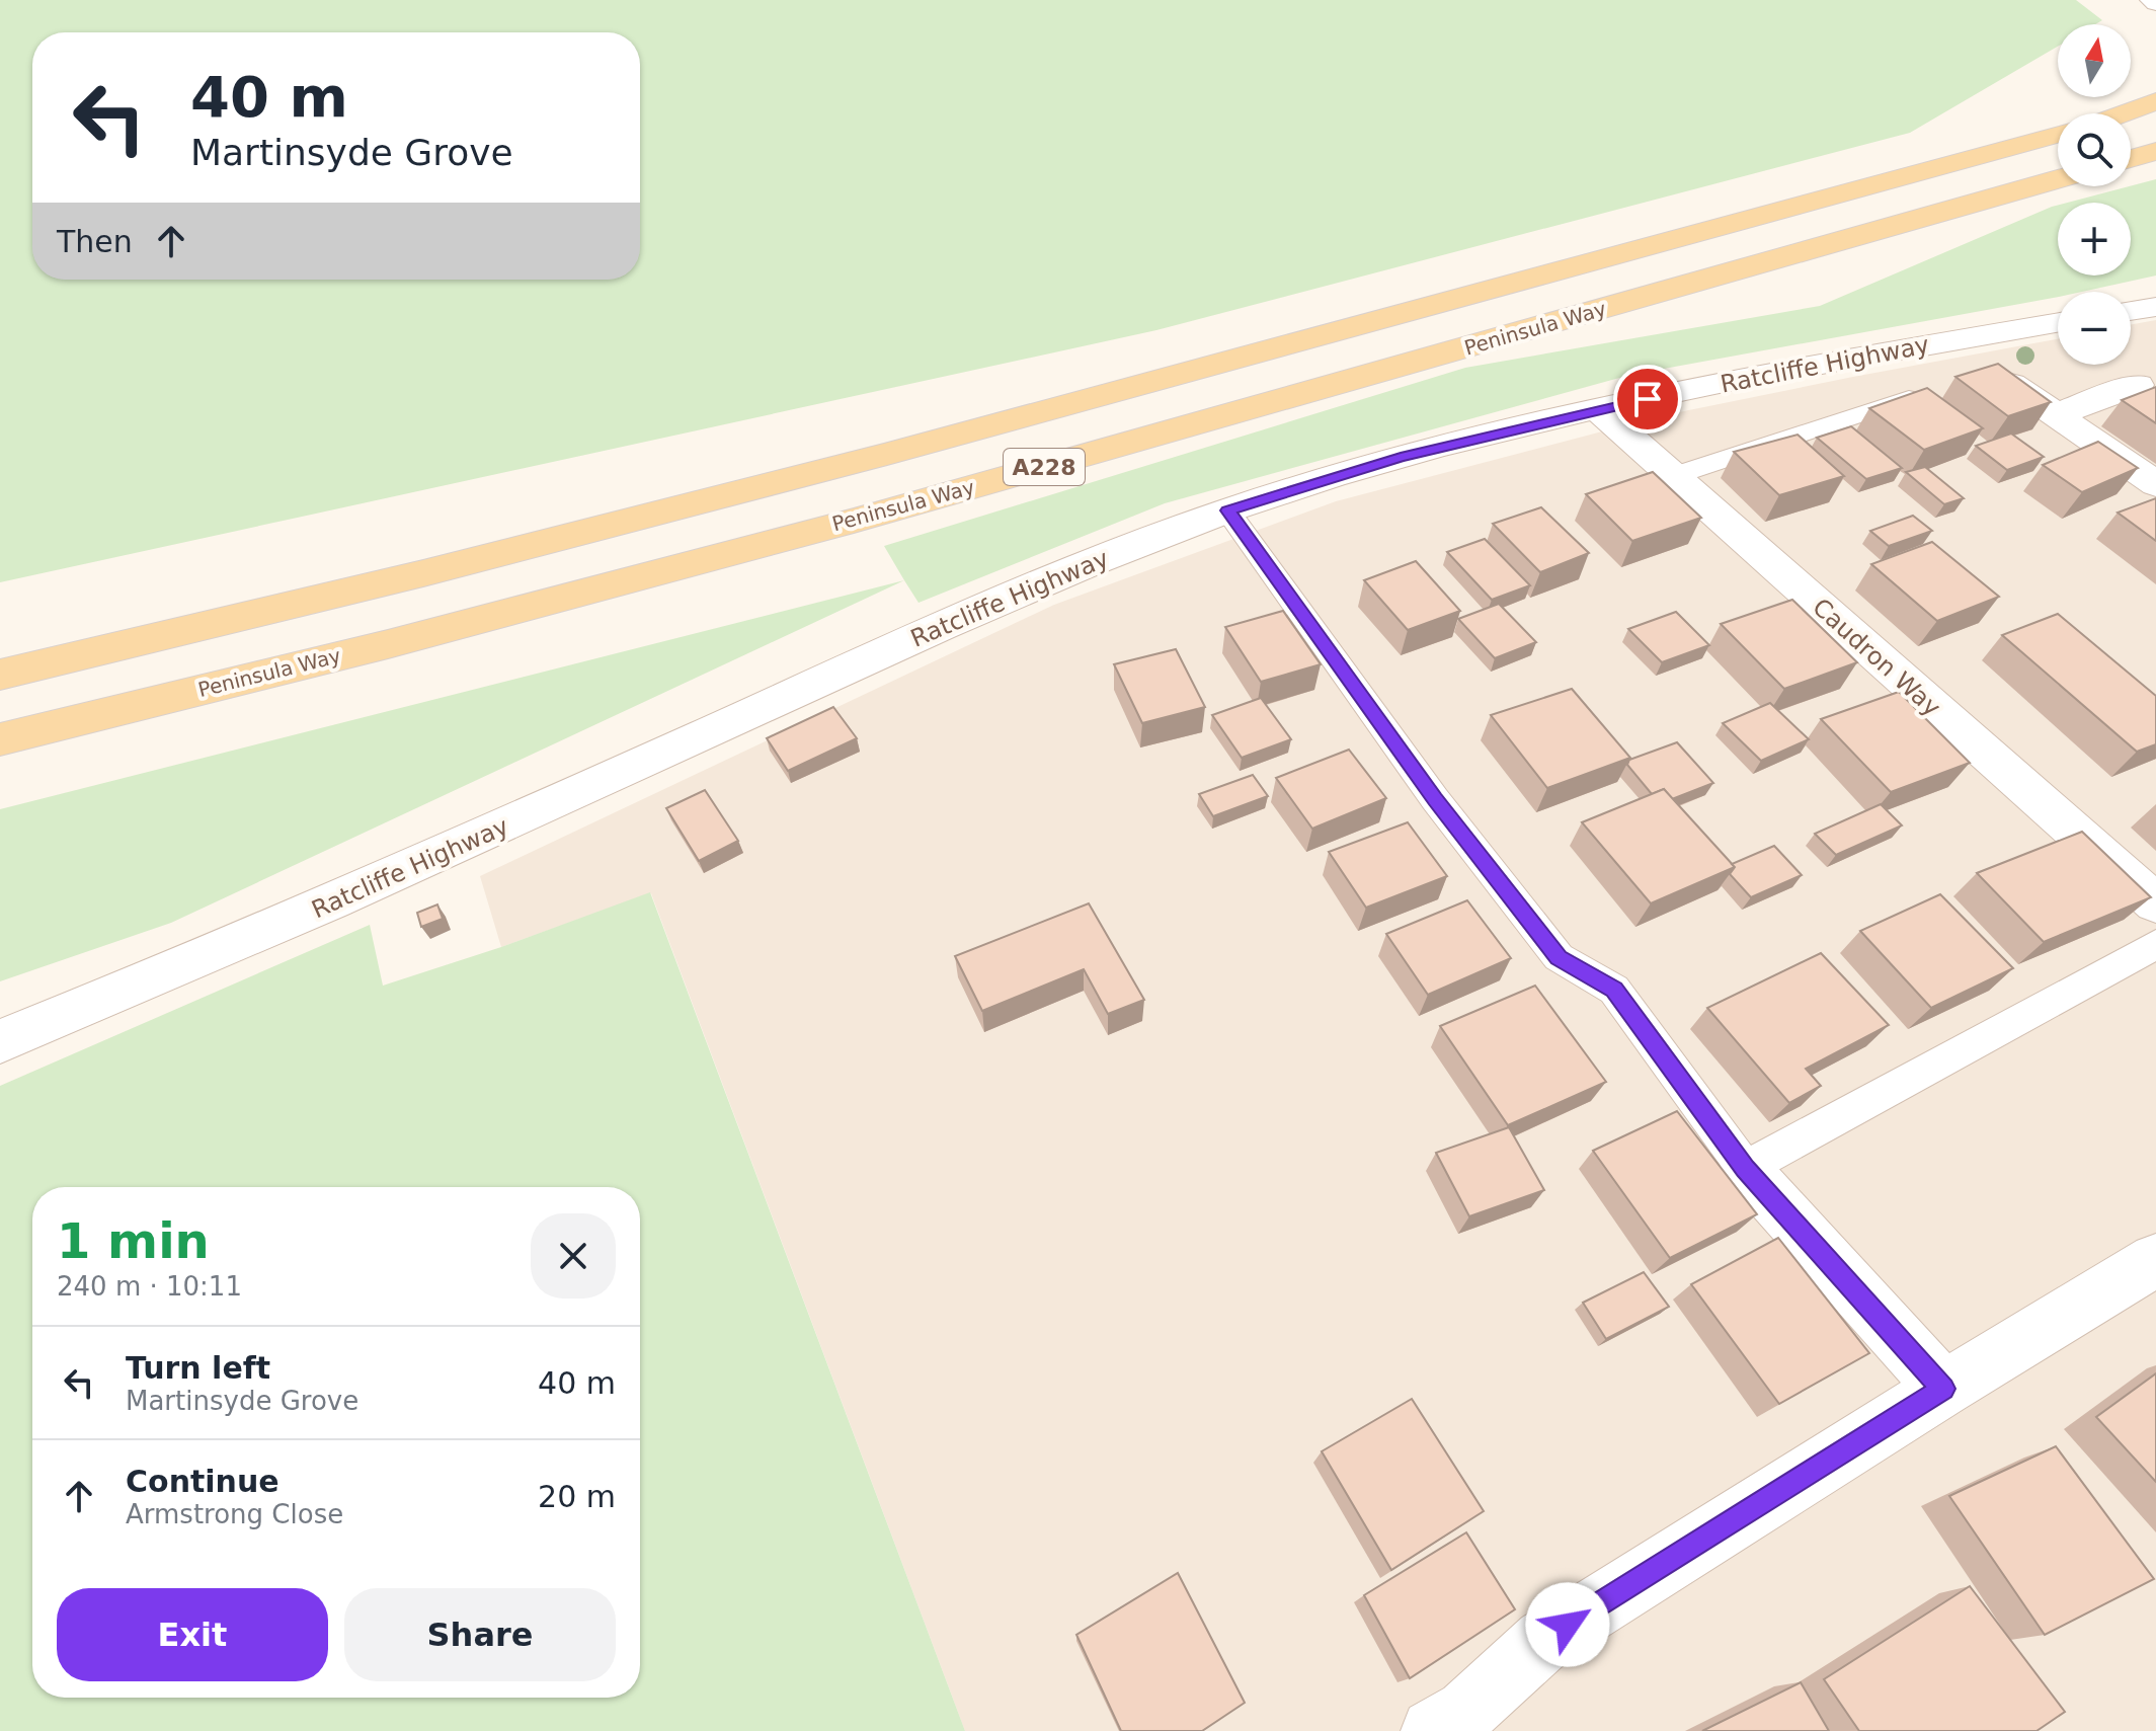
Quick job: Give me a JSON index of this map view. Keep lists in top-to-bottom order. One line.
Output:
{"streets":{"main road":["Peninsula Way","A228"],"street":["Ratcliffe Highway","Caudron Way"]},"crossings":[["Ratcliffe Highway","Caudron Way"]],"north":"top","page":{"map_buttons":["+","−"],"turn":["40 m","Martinsyde Grove"],"then":"Then","heading":["1 min","240 m · 10:11"],"list":[{"name":"Turn left","note":"Martinsyde Grove","value":"40 m"},{"name":"Continue","note":"Armstrong Close","value":"20 m"}],"buttons":["Exit","Share"]}}
